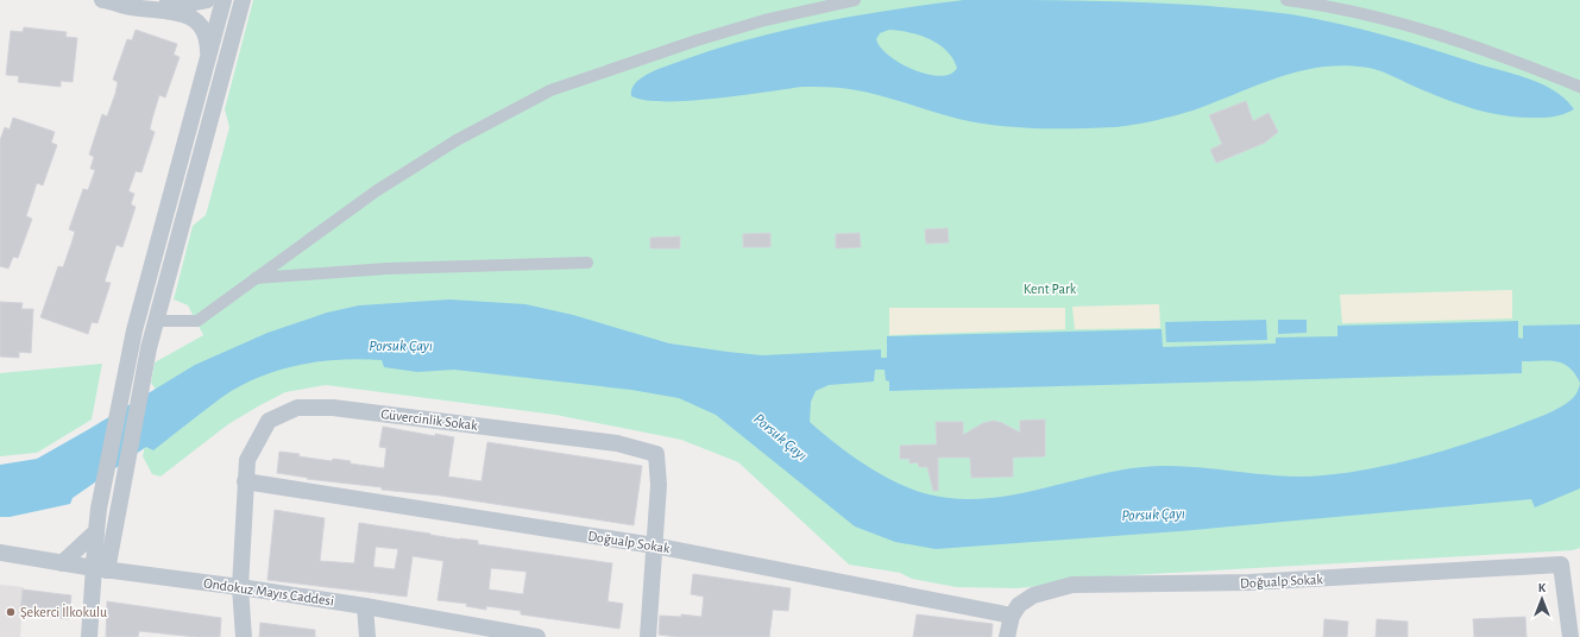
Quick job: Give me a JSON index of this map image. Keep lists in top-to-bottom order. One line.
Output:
{"streets":{"street":["Güvercinlik Sokak","Doğualp Sokak","Ondokuz Mayıs Caddesi"]},"crossings":[["Güvercinlik Sokak","Doğualp Sokak"],["Güvercinlik Sokak","Ondokuz Mayıs Caddesi"]],"water":["Porsuk Çayı"],"parks":["Kent Park"],"places":["Şekerci İlkokulu"],"north":"top"}
